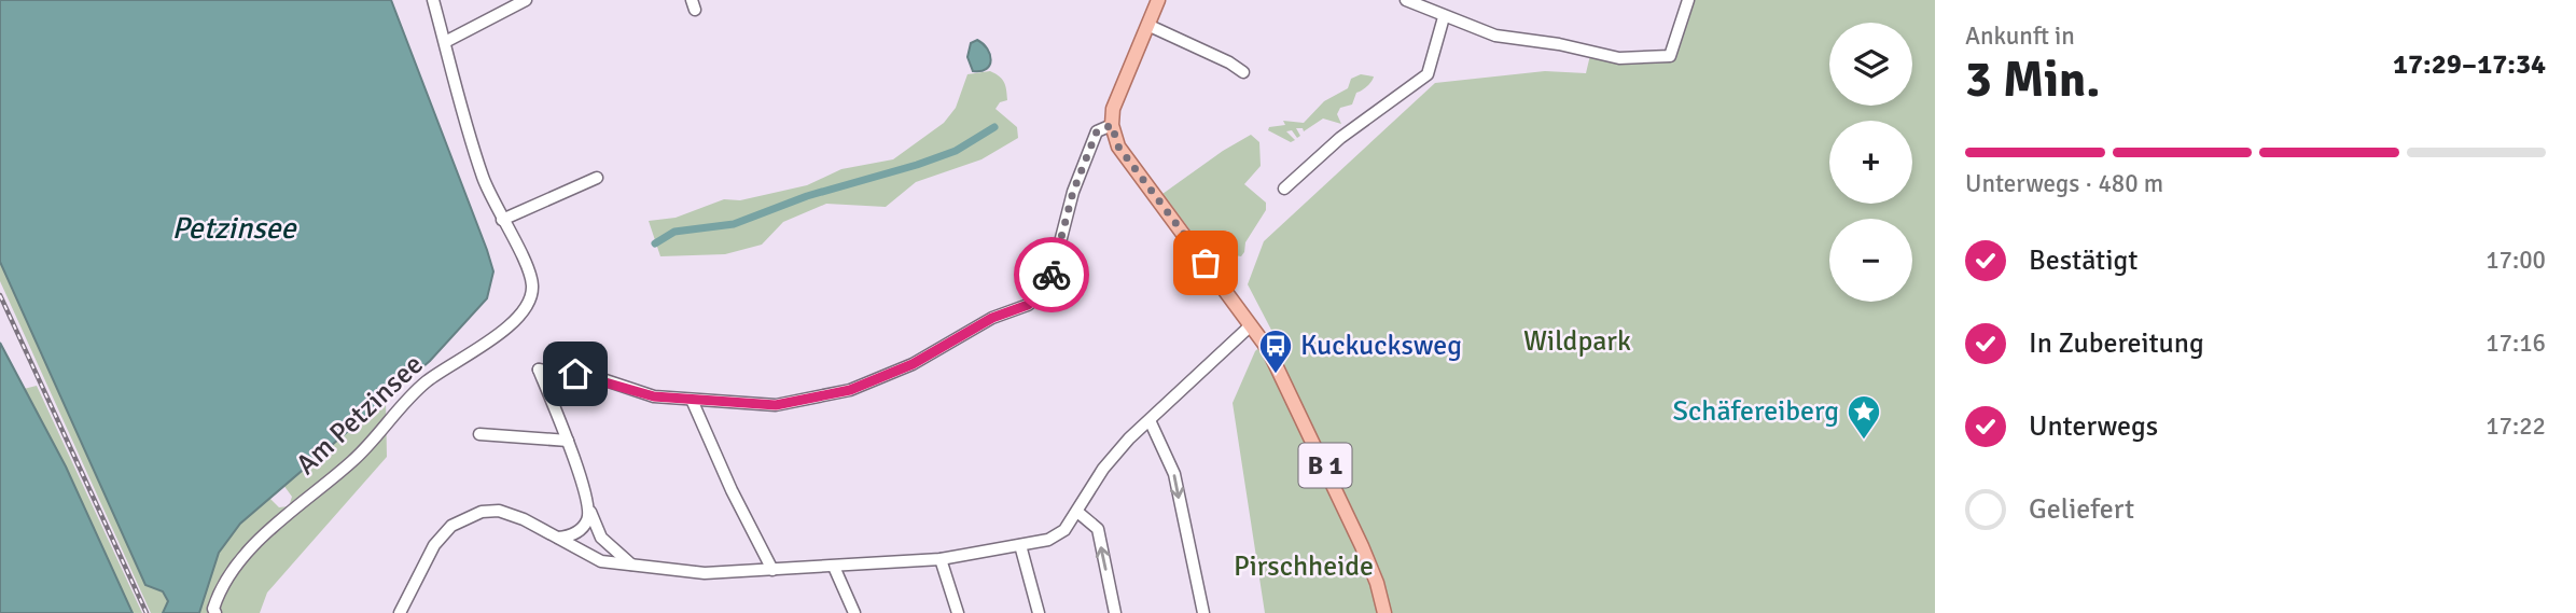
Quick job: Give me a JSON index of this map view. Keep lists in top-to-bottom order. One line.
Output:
{"streets":{"main road":["B 1"],"street":["Am Petzinsee"]},"water":["Petzinsee"],"parks":["Wildpark","Pirschheide"],"places":{"bus stop":["Kuckucksweg"],"place":["Schäfereiberg"]},"page":{"heading":["3 Min.","Ankunft in","17:29–17:34"],"map_buttons":["+","−"],"bar":"Unterwegs · 480 m","list":[["Bestätigt","17:00"],["In Zubereitung","17:16"],["Unterwegs","17:22"],"Geliefert"]}}
